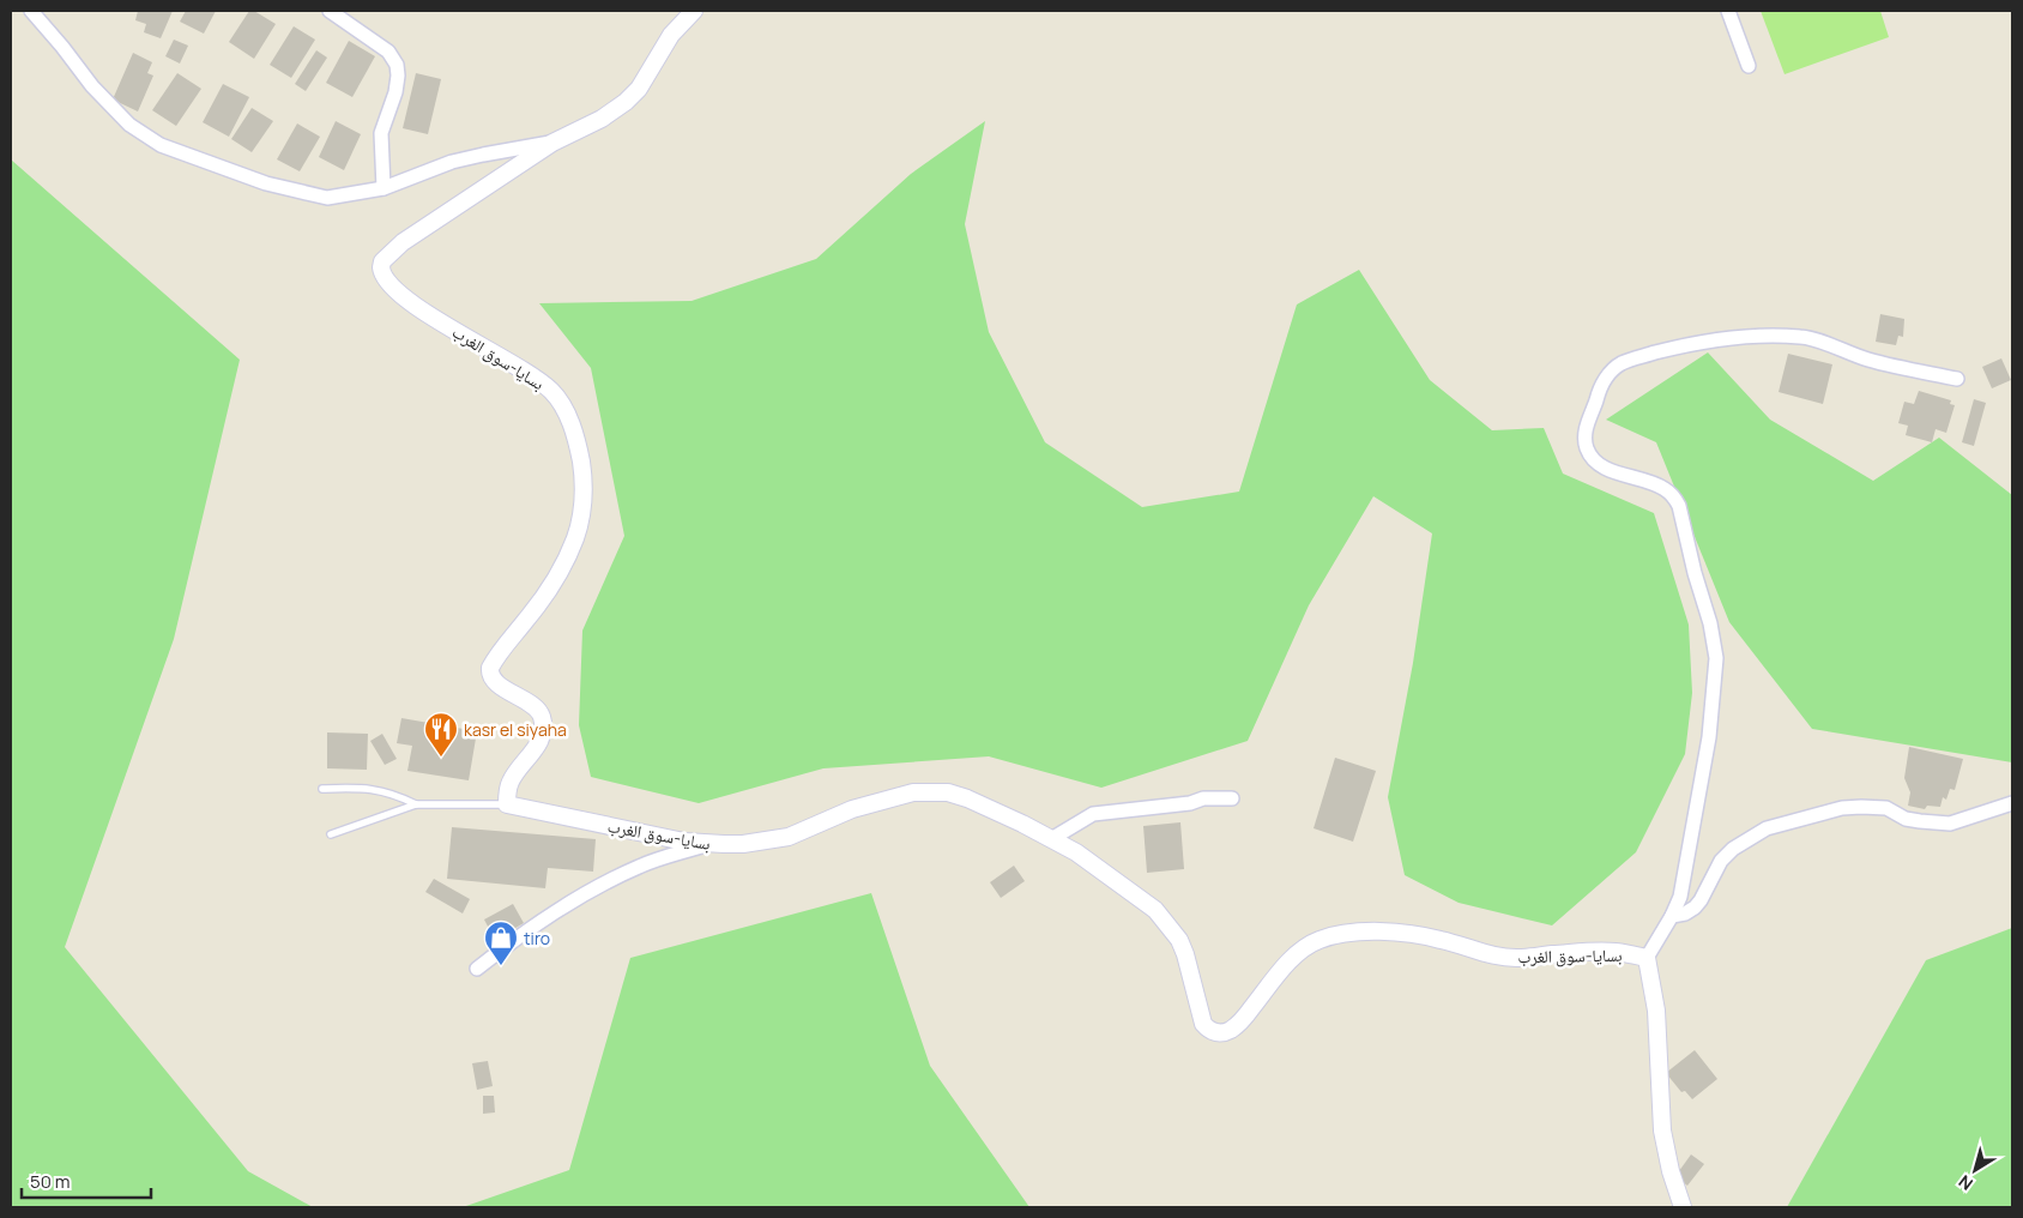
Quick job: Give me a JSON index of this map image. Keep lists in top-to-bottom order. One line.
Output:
{"streets":{"street":["بسايا-سوق الغرب"]},"places":{"restaurant":["kasr el siyaha"],"shop":["tiro"]},"scale_bar":"50 m","north":"bottom left"}
